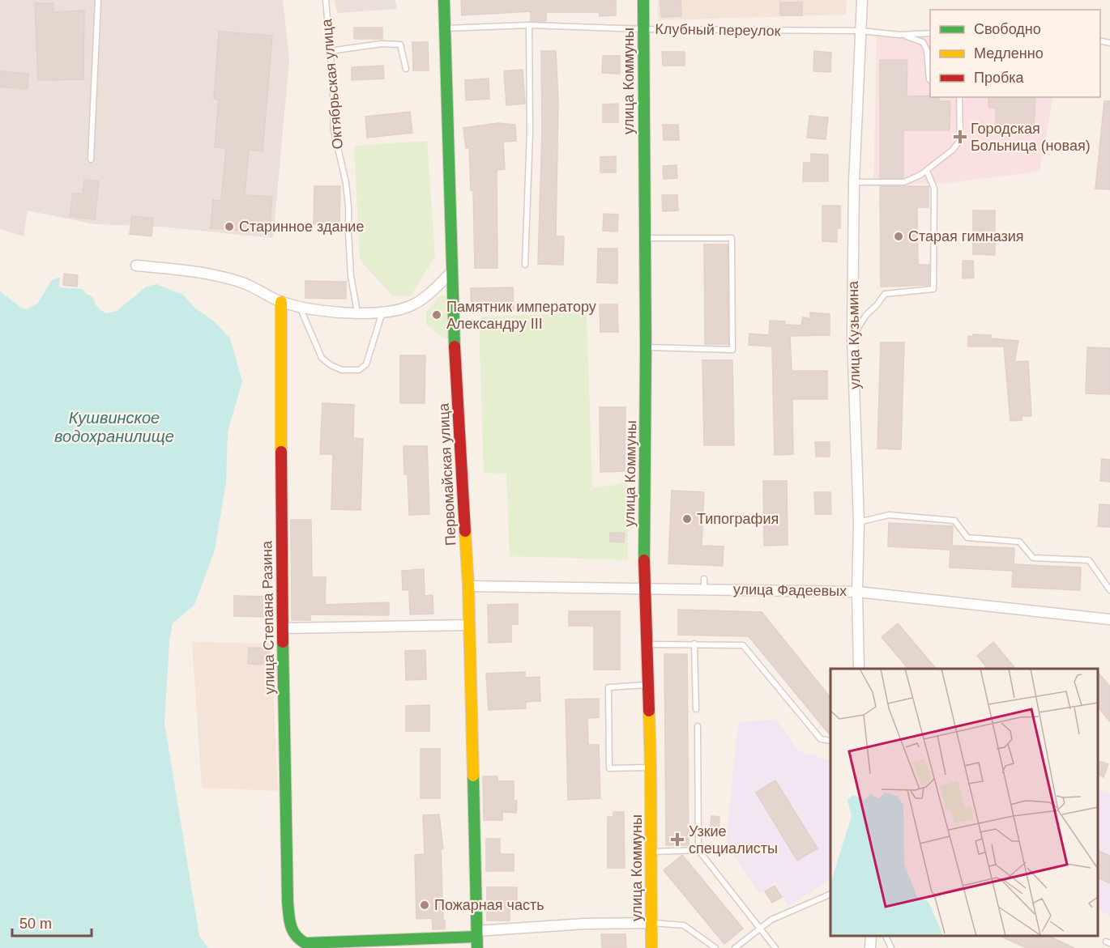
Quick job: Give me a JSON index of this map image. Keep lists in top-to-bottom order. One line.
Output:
{"streets":{"street":["улица Коммуны","улица Кузьмина","Первомайская улица","улица Фадеевых","улица Степана Разина"],"lane":["Клубный переулок","Октябрьская улица"]},"crossings":[["Клубный переулок","улица Коммуны"],["Клубный переулок","улица Кузьмина"],["Клубный переулок","Первомайская улица"],["улица Коммуны","улица Фадеевых"],["улица Кузьмина","улица Фадеевых"],["Первомайская улица","улица Фадеевых"]],"water":["Кушвинское водохранилище"],"places":{"health":["Городская Больница (новая)","Узкие специалисты"],"other":["Старинное здание","Старая гимназия","Памятник императору Александру III","Типография","Пожарная часть"]},"legend":["Свободно","Медленно","Пробка"],"scale_bar":"50 m"}
